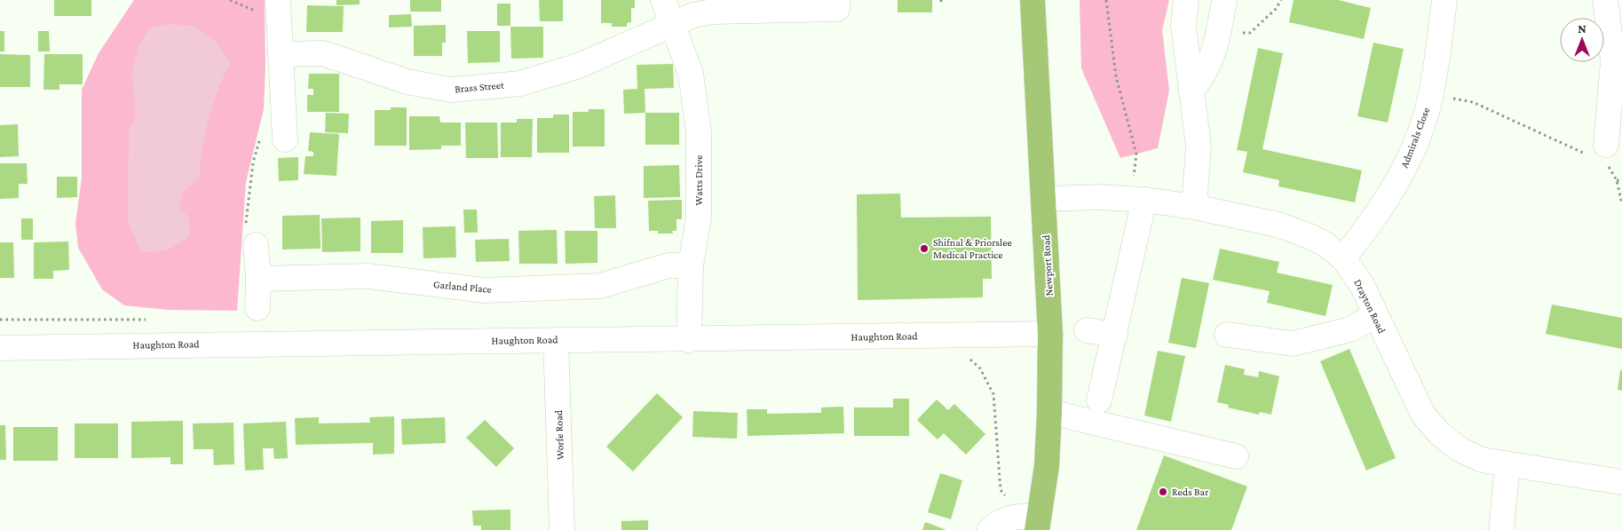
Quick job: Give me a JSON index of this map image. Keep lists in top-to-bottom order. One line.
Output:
{"streets":{"main road":["Newport Road"],"street":["Brass Street","Admirals Close","Watts Drive","Garland Place","Drayton Road","Haughton Road","Worfe Road"]},"crossings":[["Brass Street","Watts Drive"],["Admirals Close","Drayton Road"],["Watts Drive","Garland Place"],["Watts Drive","Haughton Road"],["Newport Road","Drayton Road"],["Newport Road","Haughton Road"],["Haughton Road","Worfe Road"]],"places":["Shifnal & Priorslee Medical Practice","Reds Bar"],"north":"top"}
